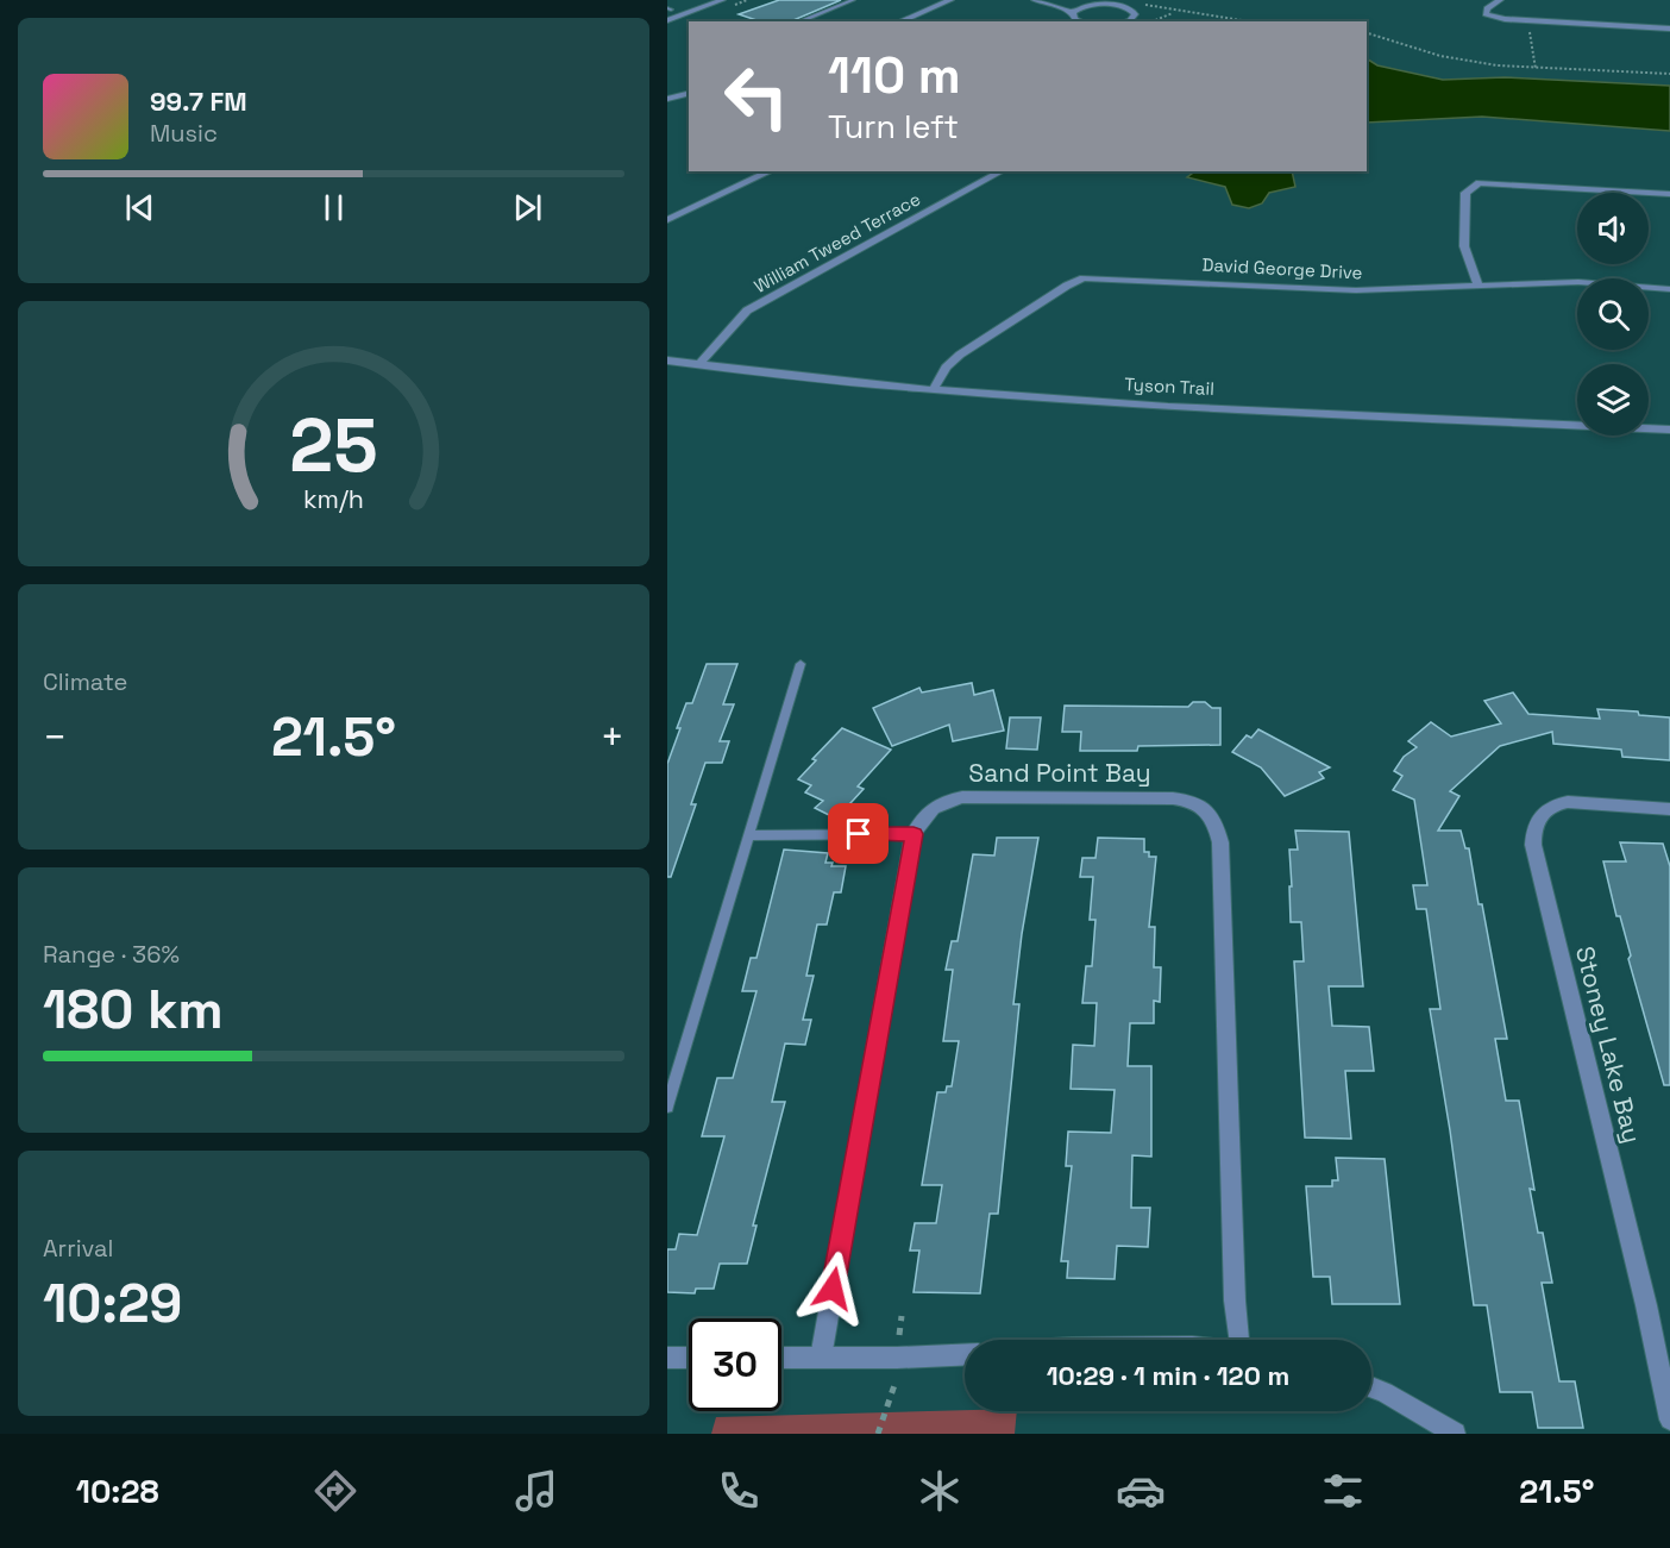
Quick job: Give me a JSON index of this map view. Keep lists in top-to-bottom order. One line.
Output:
{"streets":{"street":["William Tweed Terrace","David George Drive","Tyson Trail","Sand Point Bay","Stoney Lake Bay"]},"crossings":[["William Tweed Terrace","Tyson Trail"],["David George Drive","Tyson Trail"]],"page":{"turn":["110 m","Turn left"],"song":["99.7 FM","Music"],"tile":["Climate",["Range · 36%","180 km"],["Arrival","10:29"]],"heat":["−","21.5°","+"],"limit":"30","trip":"10:29 · 1 min · 120 m","tabs":["10:28","21.5°"],"gauge":["25","km/h"]}}
